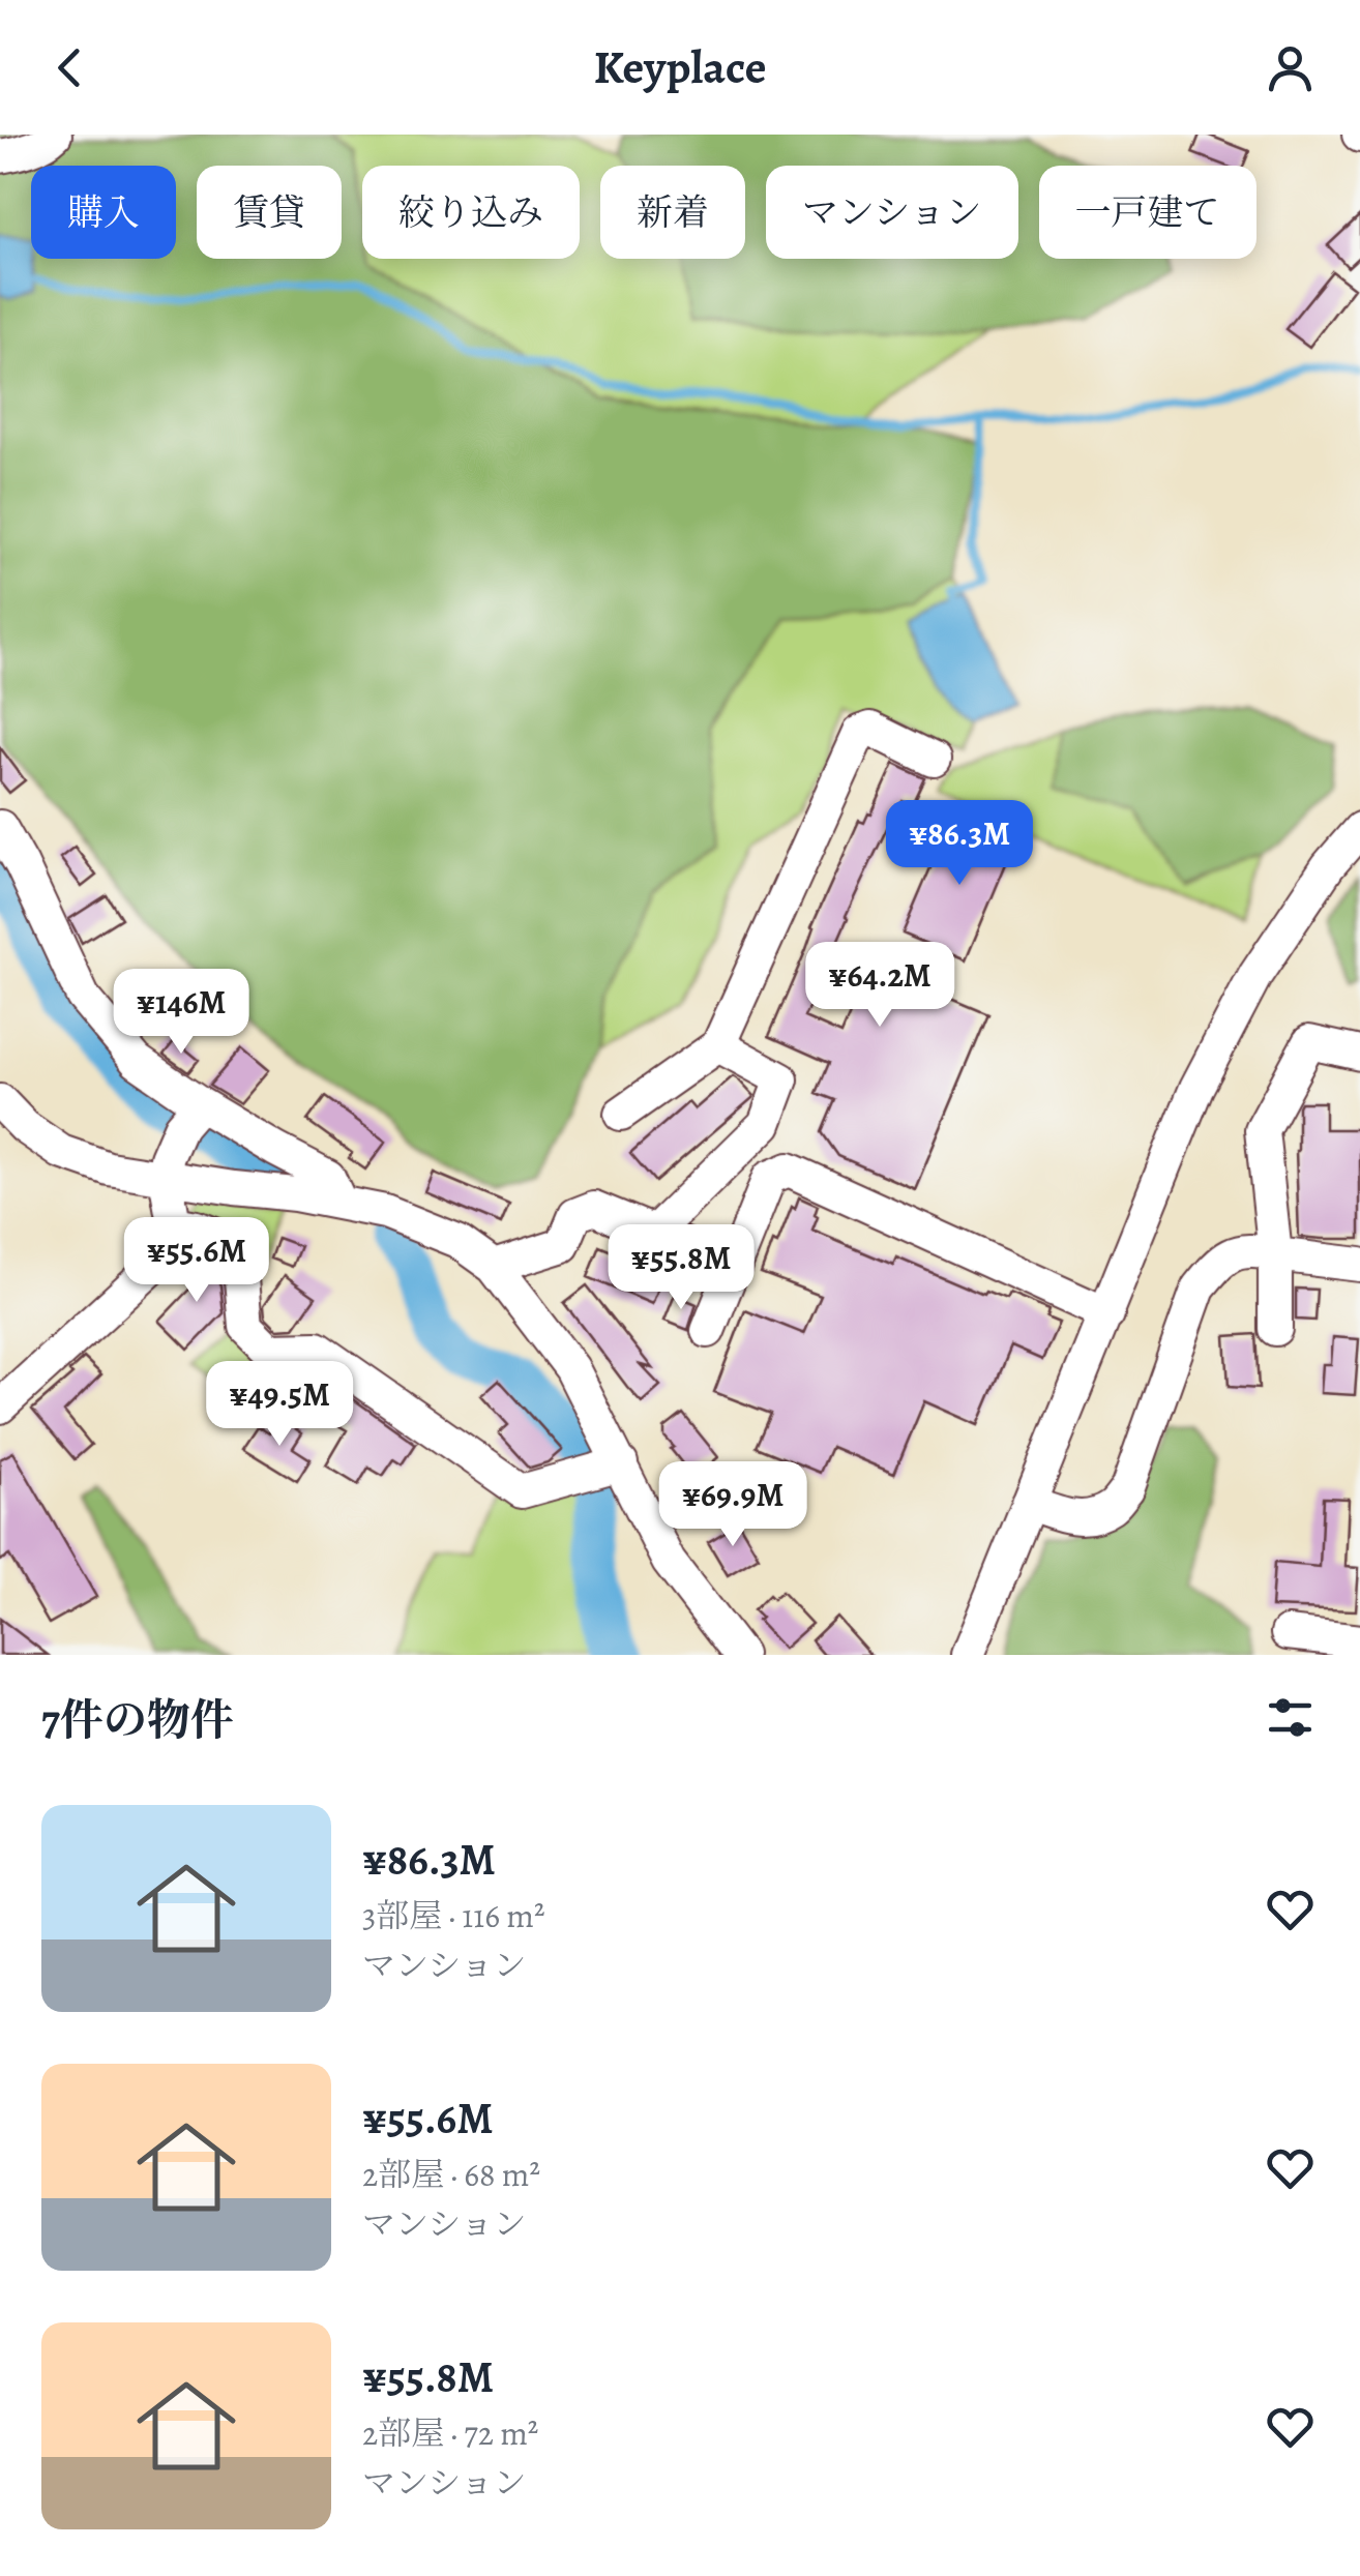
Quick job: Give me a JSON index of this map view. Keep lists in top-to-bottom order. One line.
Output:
{"page":{"header":"Keyplace","chip":["購入","賃貸","絞り込み","新着","マンション","一戸建て"],"price":["¥86.3M","¥64.2M","¥146M","¥55.6M","¥55.8M","¥49.5M","¥69.9M"],"heading":"7件の物件","list":[{"name":"¥86.3M","note":"3部屋 · 116 m² · マンション"},{"name":"¥55.6M","note":"2部屋 · 68 m² · マンション"},{"name":"¥55.8M","note":"2部屋 · 72 m² · マンション"}]}}
